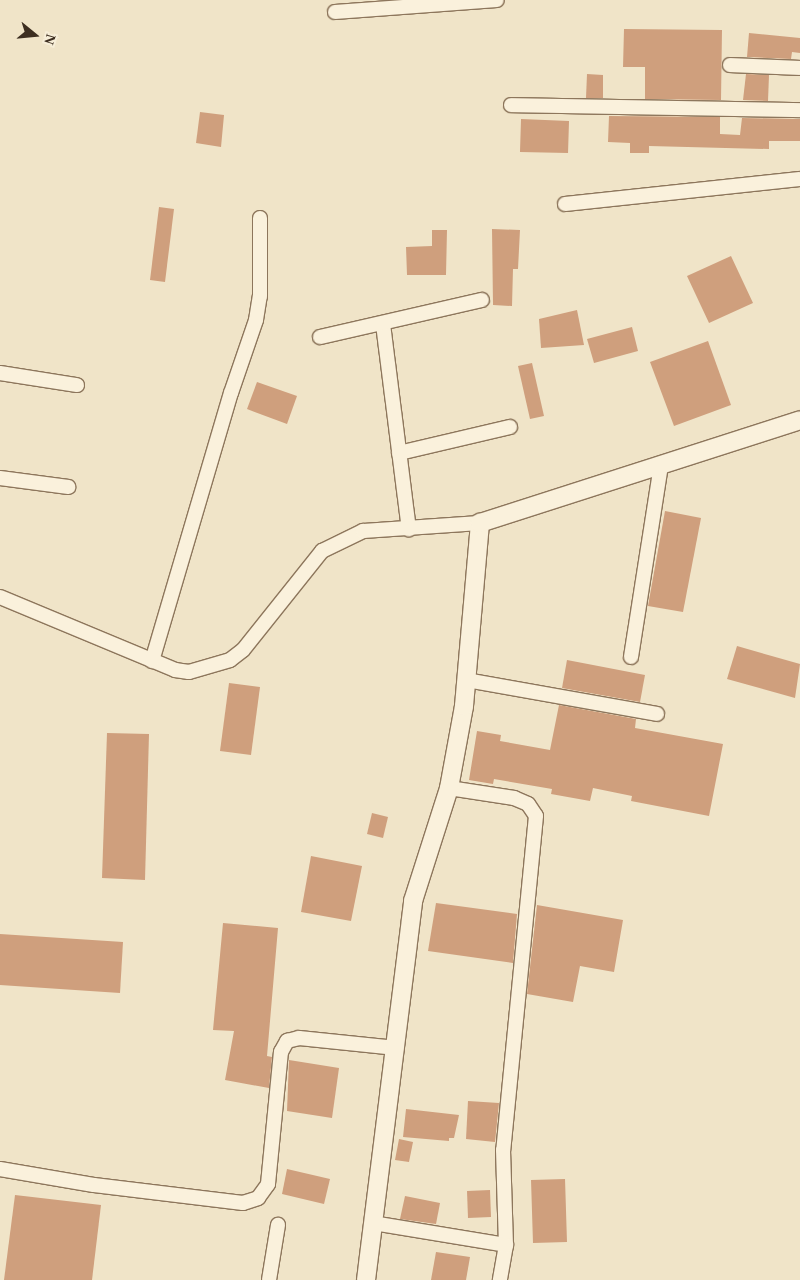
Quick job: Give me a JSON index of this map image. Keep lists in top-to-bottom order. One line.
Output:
{"north":"right"}
